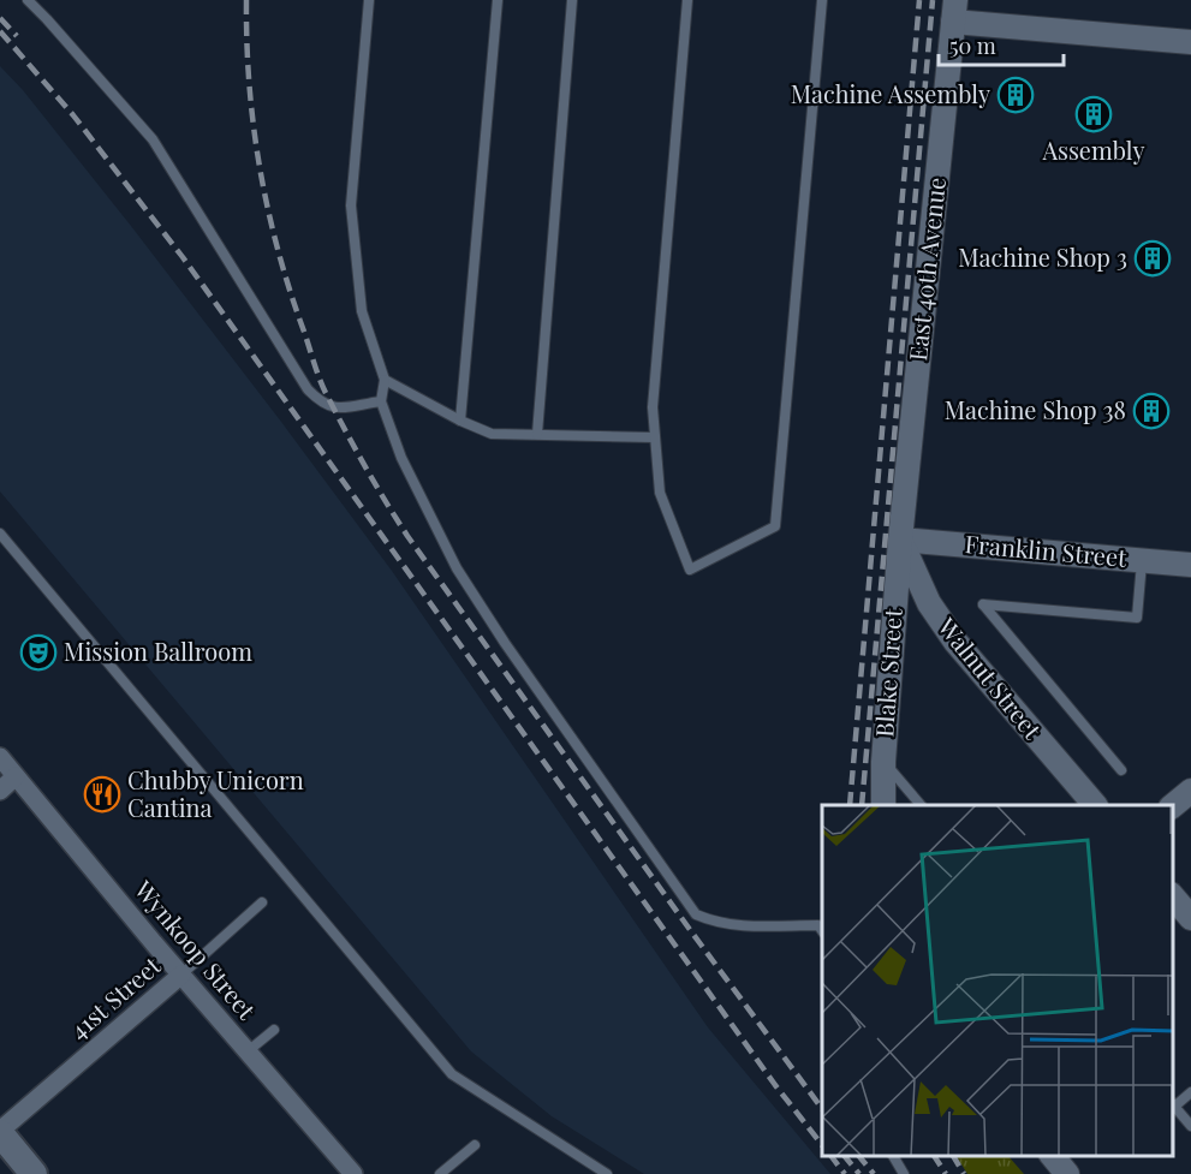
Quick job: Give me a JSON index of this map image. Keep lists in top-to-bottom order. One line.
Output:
{"streets":{"street":["East 40th Avenue","Franklin Street","Blake Street","Walnut Street","Wynkoop Street","41st Street"]},"crossings":[["East 40th Avenue","Franklin Street"],["East 40th Avenue","Blake Street"],["East 40th Avenue","Walnut Street"],["Franklin Street","Blake Street"],["Franklin Street","Walnut Street"],["Blake Street","Walnut Street"],["Wynkoop Street","41st Street"]],"places":{"building":["Machine Assembly","Assembly","Machine Shop 3","Machine Shop 38"],"theatre":["Mission Ballroom"],"restaurant":["Chubby Unicorn Cantina"]},"scale_bar":"50 m"}
